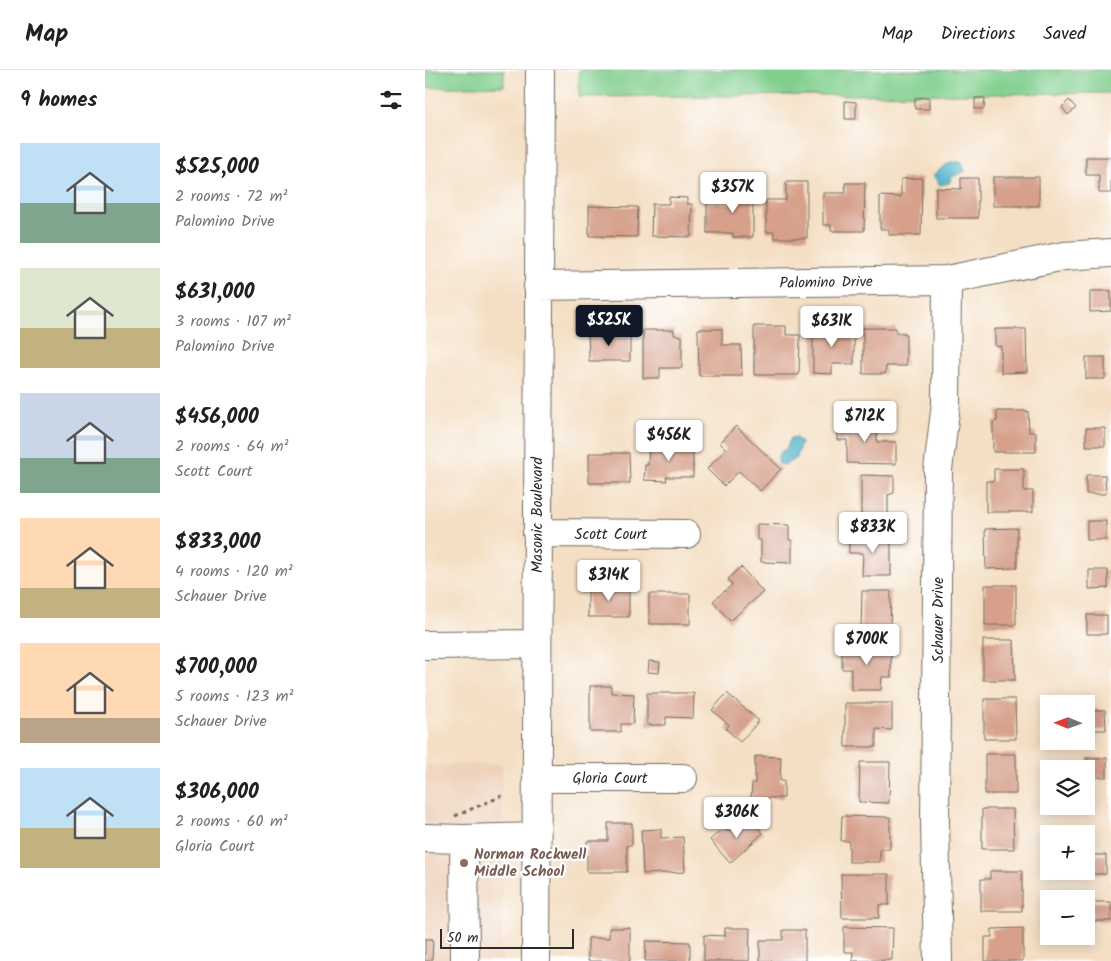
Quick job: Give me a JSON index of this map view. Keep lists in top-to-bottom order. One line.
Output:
{"streets":{"street":["Palomino Drive","Masonic Boulevard","Scott Court","Schauer Drive","Gloria Court"]},"crossings":[["Palomino Drive","Masonic Boulevard"],["Palomino Drive","Schauer Drive"],["Masonic Boulevard","Scott Court"],["Masonic Boulevard","Gloria Court"]],"places":["Norman Rockwell Middle School"],"scale_bar":"50 m","north":"left","page":{"header":"Map","nav":["Map","Directions","Saved"],"heading":"9 homes","list":[{"name":"$525,000","note":"2 rooms · 72 m² · Palomino Drive"},{"name":"$631,000","note":"3 rooms · 107 m² · Palomino Drive"},{"name":"$456,000","note":"2 rooms · 64 m² · Scott Court"},{"name":"$833,000","note":"4 rooms · 120 m² · Schauer Drive"},{"name":"$700,000","note":"5 rooms · 123 m² · Schauer Drive"},{"name":"$306,000","note":"2 rooms · 60 m² · Gloria Court"}],"price":["$357K","$525K","$631K","$712K","$456K","$833K","$314K","$700K","$306K"],"map_buttons":["+","−"],"scale":"50 m"}}
